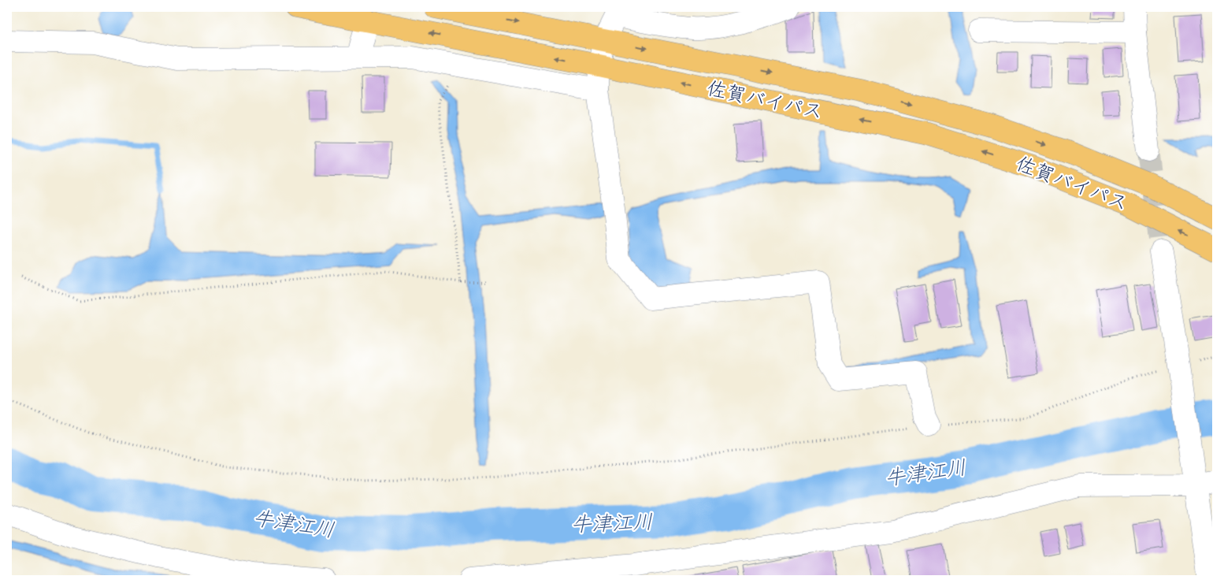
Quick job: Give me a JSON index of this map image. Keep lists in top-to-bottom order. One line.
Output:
{"streets":{"highway":["佐賀バイパス"]},"water":["牛津江川"]}
